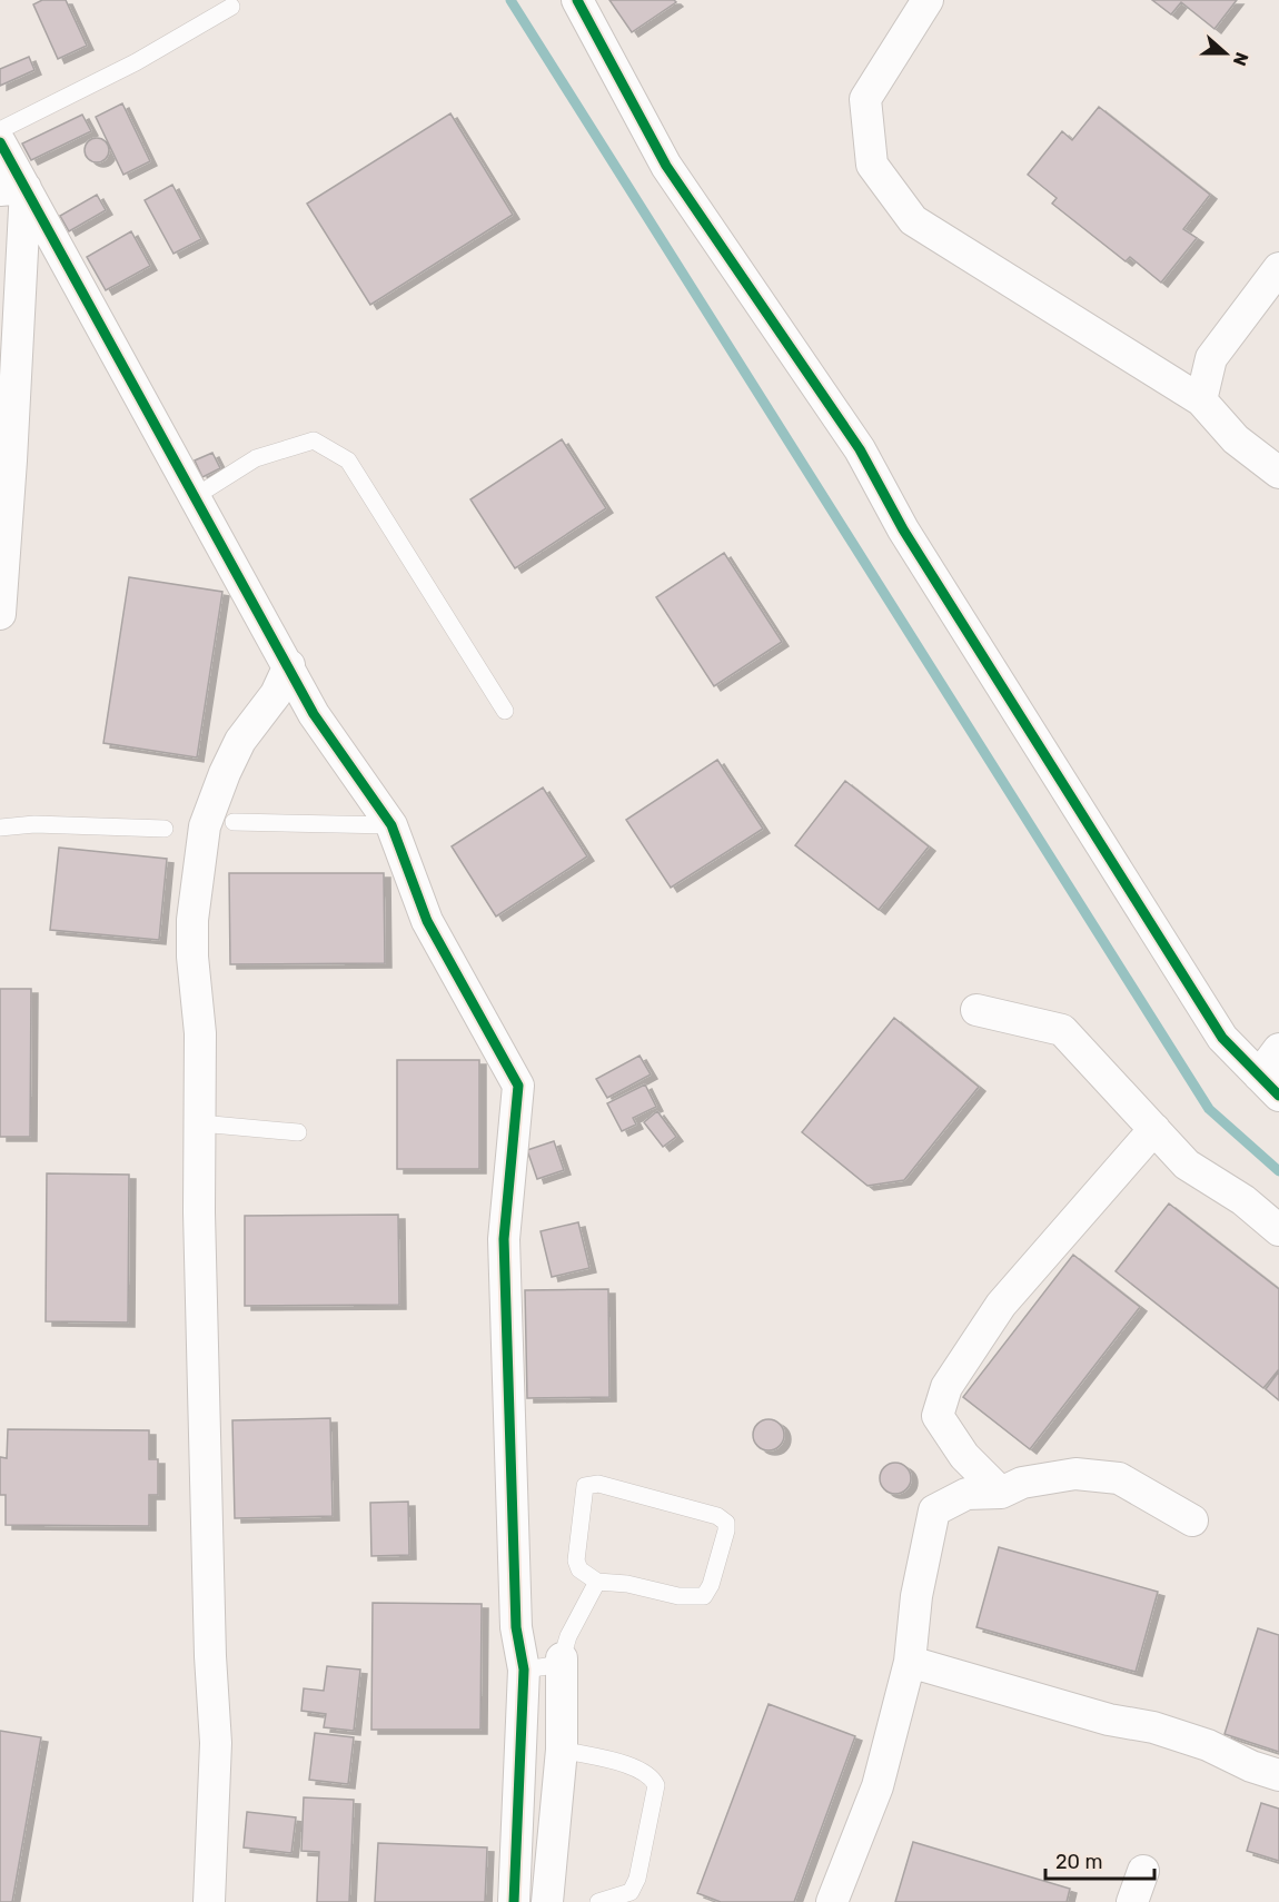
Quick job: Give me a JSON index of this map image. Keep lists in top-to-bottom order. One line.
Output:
{"scale_bar":"20 m","north":"right"}
